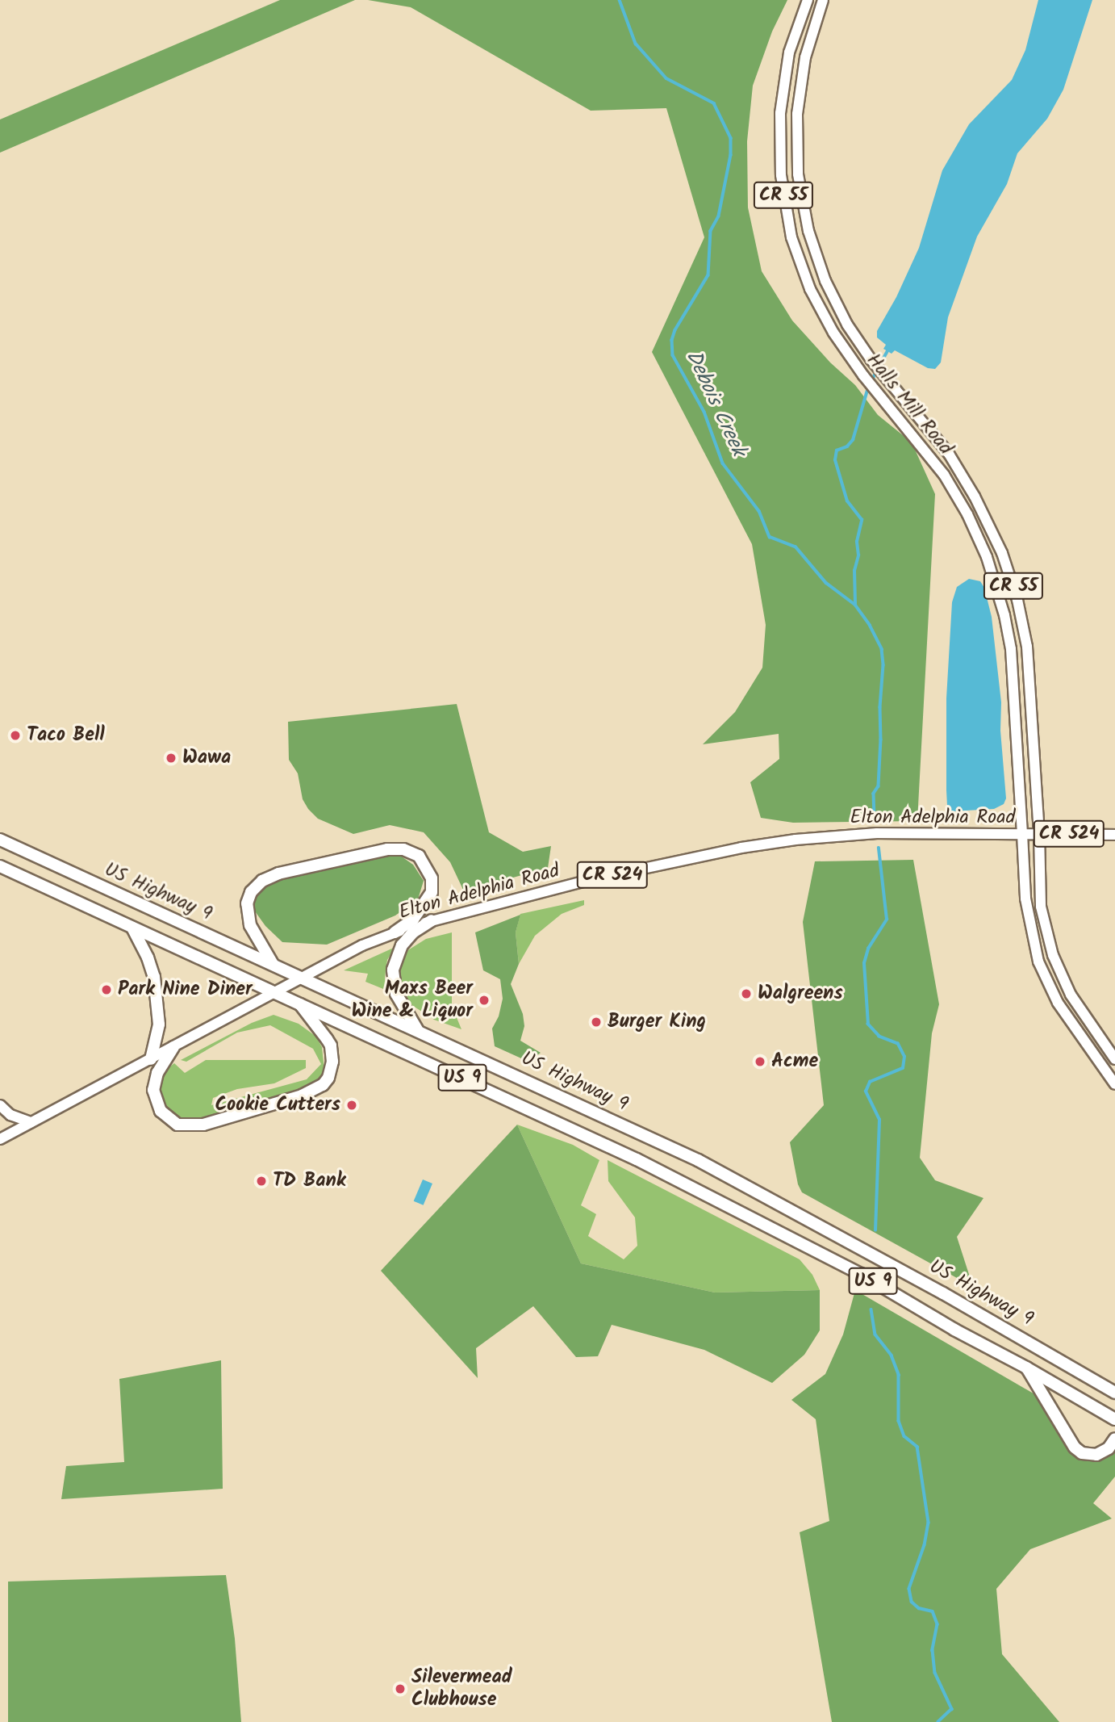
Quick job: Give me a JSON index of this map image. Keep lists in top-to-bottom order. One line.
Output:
{"streets":{"highway":["US Highway 9","US 9"],"main road":["CR 55","Halls Mill Road","Elton Adelphia Road","CR 524"]},"crossings":[["Halls Mill Road","Elton Adelphia Road"],["Elton Adelphia Road","US Highway 9"],["Elton Adelphia Road","US 9"]],"water":["Debois Creek"],"places":["Taco Bell","Wawa","Park Nine Diner","Walgreens","Maxs Beer Wine & Liquor","Burger King","Acme","Cookie Cutters","TD Bank","Silevermead Clubhouse"]}
